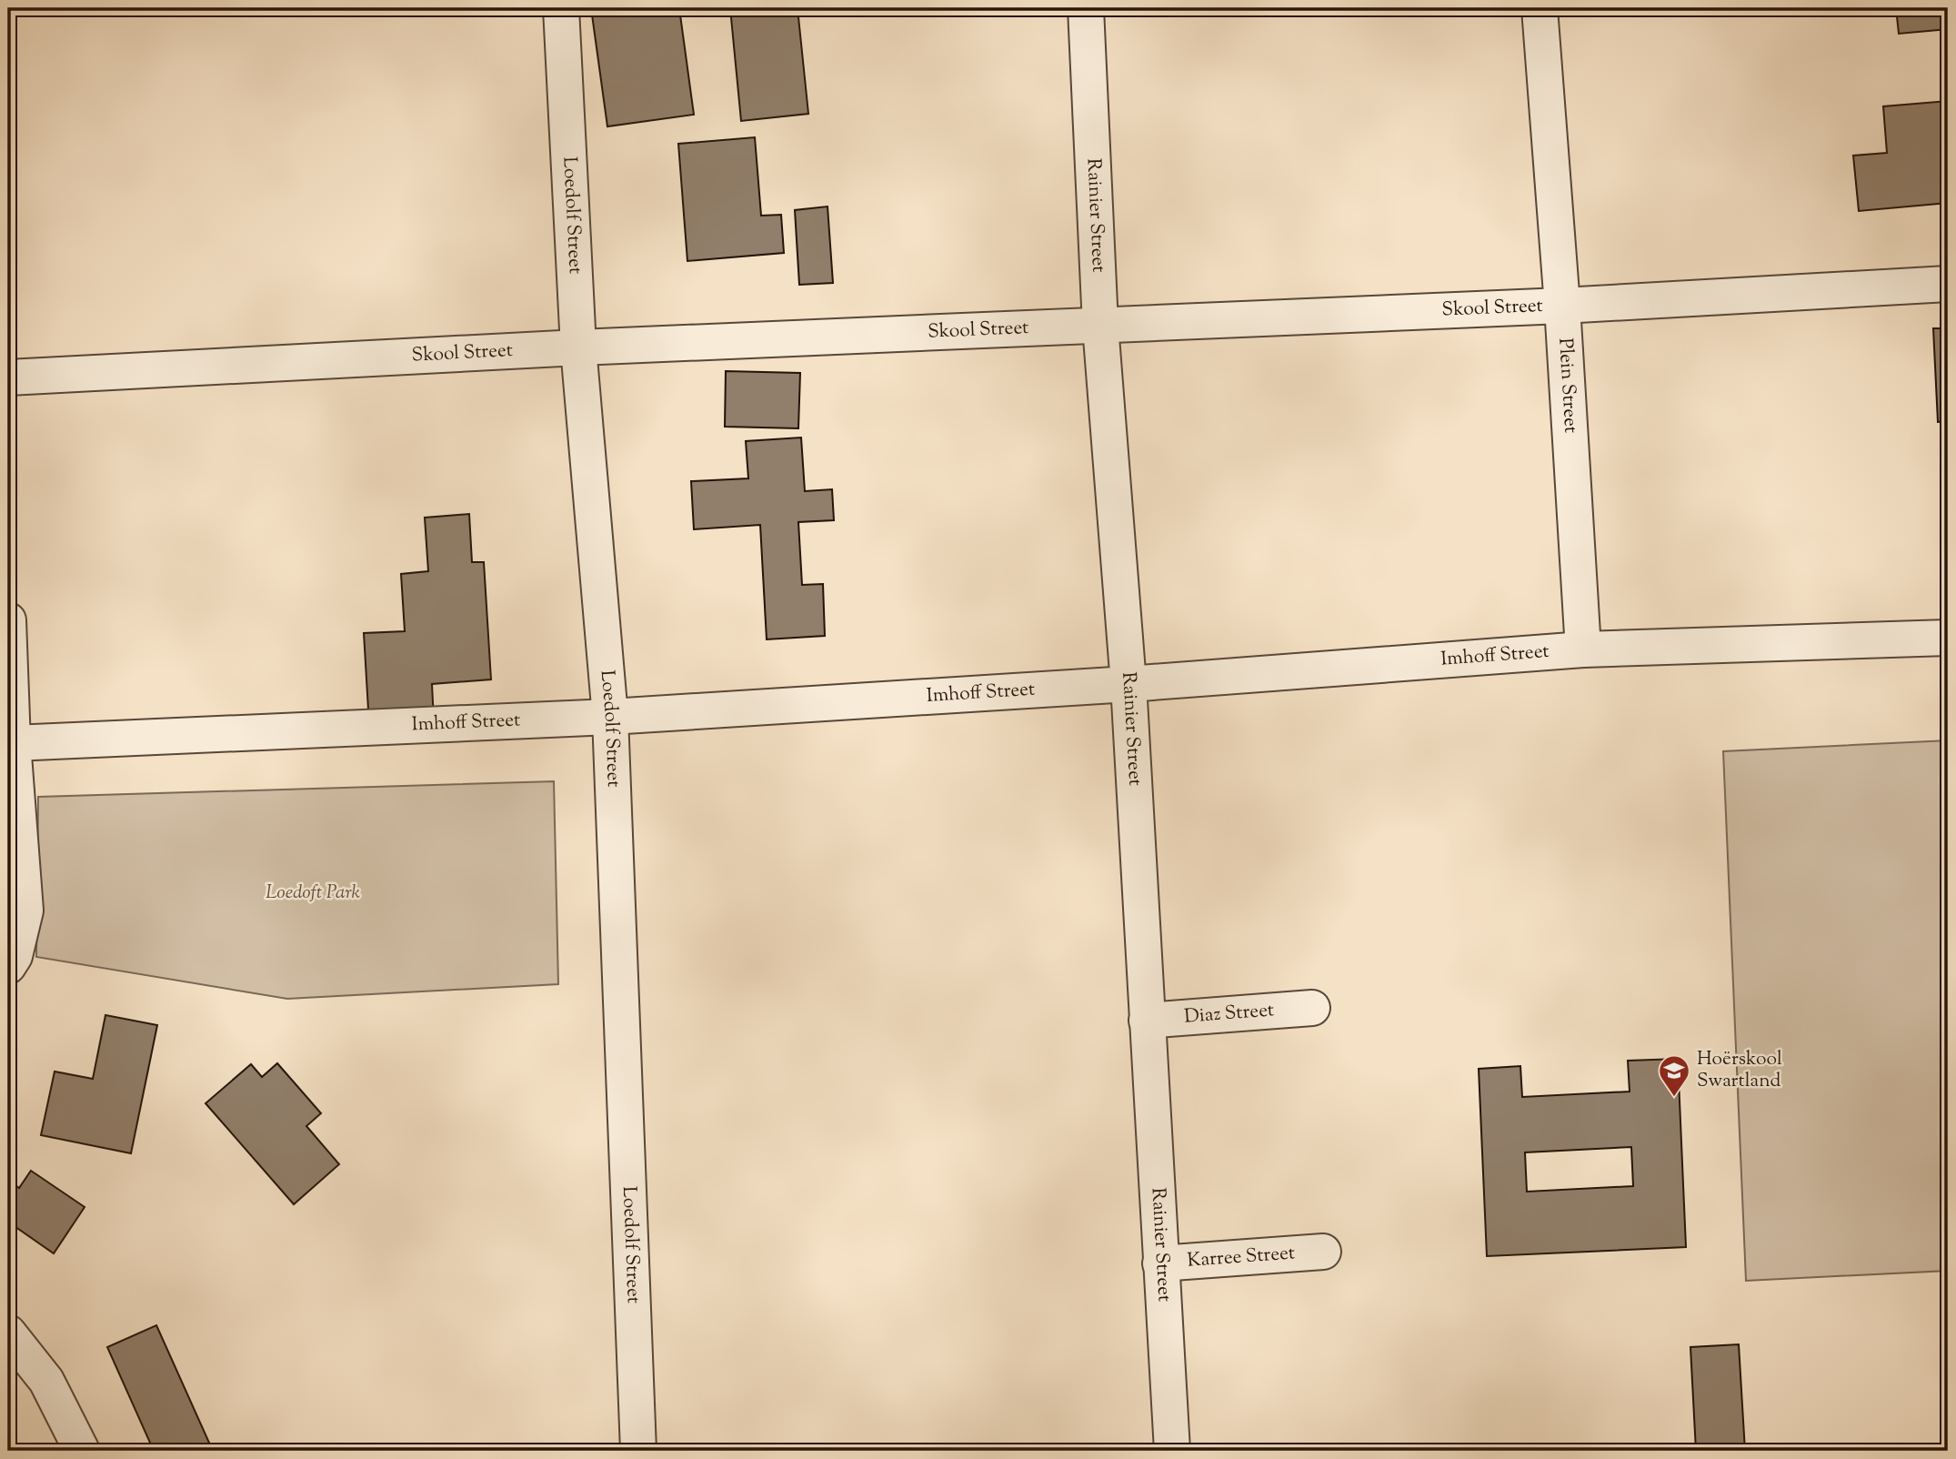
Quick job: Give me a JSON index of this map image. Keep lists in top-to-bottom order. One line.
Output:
{"streets":{"street":["Loedolf Street","Rainier Street","Skool Street","Plein Street","Imhoff Street","Diaz Street","Karree Street"]},"crossings":[["Loedolf Street","Skool Street"],["Loedolf Street","Imhoff Street"],["Rainier Street","Skool Street"],["Rainier Street","Imhoff Street"],["Rainier Street","Diaz Street"],["Rainier Street","Karree Street"],["Skool Street","Plein Street"],["Plein Street","Imhoff Street"]],"parks":["Loedoft Park"],"places":{"school or university":["Hoërskool Swartland"]}}
